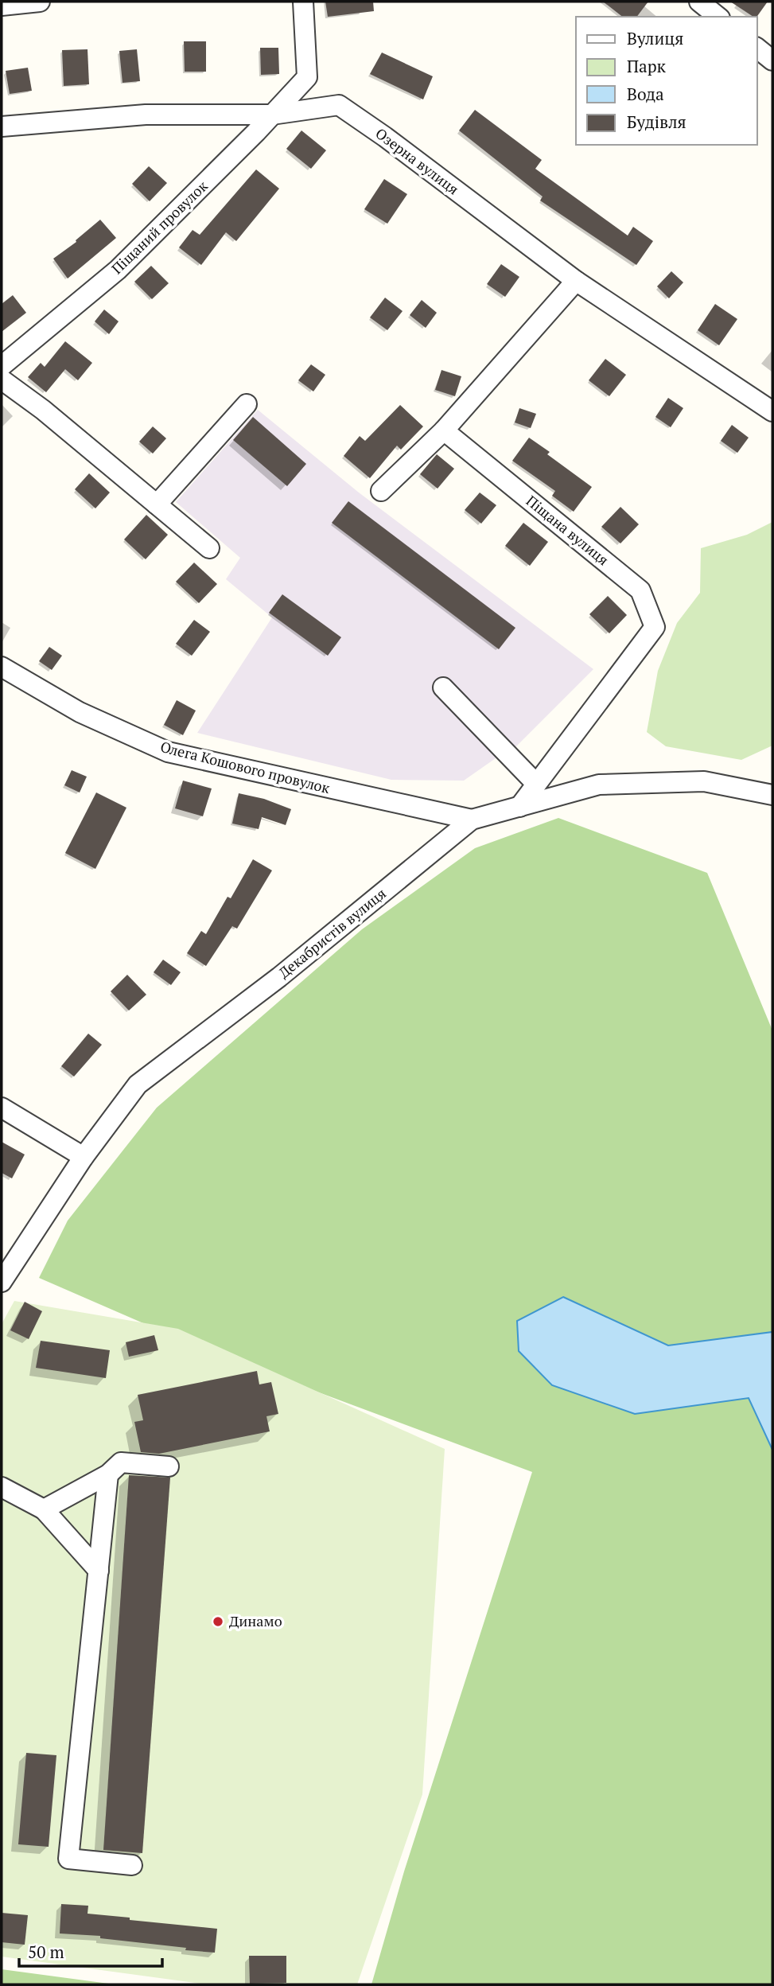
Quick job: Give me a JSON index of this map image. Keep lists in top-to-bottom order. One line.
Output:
{"streets":{"street":["Озерна вулиця","Піщаний провулок","Піщана вулиця","Олега Кошового провулок","Декабристів вулиця"]},"crossings":[["Озерна вулиця","Піщаний провулок"],["Піщана вулиця","Декабристів вулиця"],["Олега Кошового провулок","Декабристів вулиця"]],"places":["Динамо"],"legend":["Вулиця","Парк","Вода","Будівля"],"scale_bar":"50 m"}
